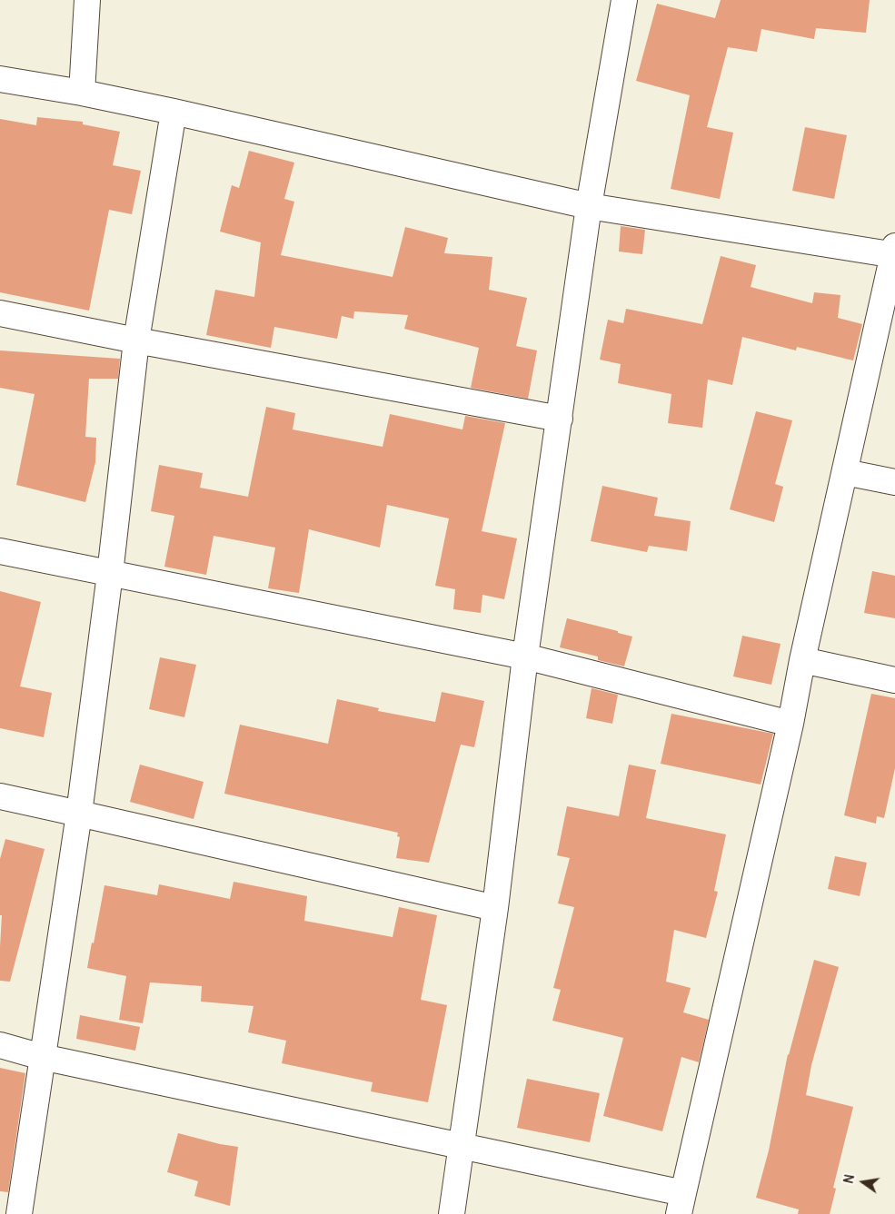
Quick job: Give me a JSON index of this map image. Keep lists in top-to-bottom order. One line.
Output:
{"north":"left"}
